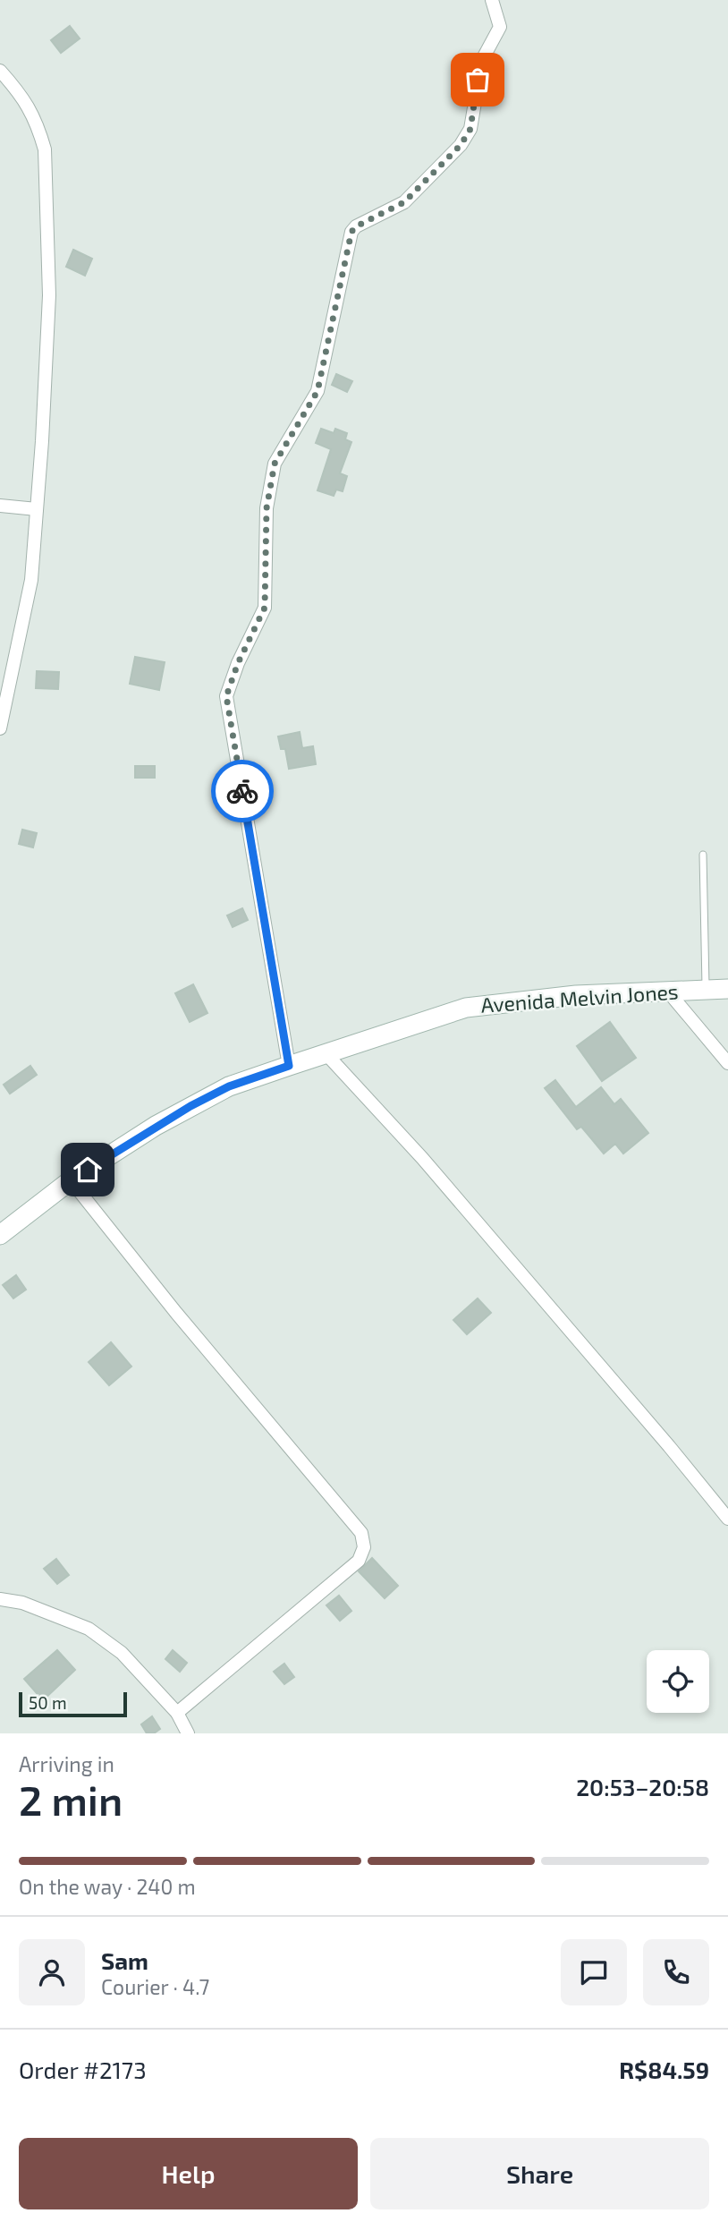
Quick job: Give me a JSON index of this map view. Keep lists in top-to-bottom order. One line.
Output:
{"streets":{"street":["Avenida Melvin Jones"]},"scale_bar":"50 m","page":{"scale":"50 m","heading":["2 min","Arriving in","20:53–20:58"],"panel":["Sam","Courier · 4.7","Order #2173","R$84.59"],"bar":"On the way · 240 m","buttons":["Help","Share"]}}
